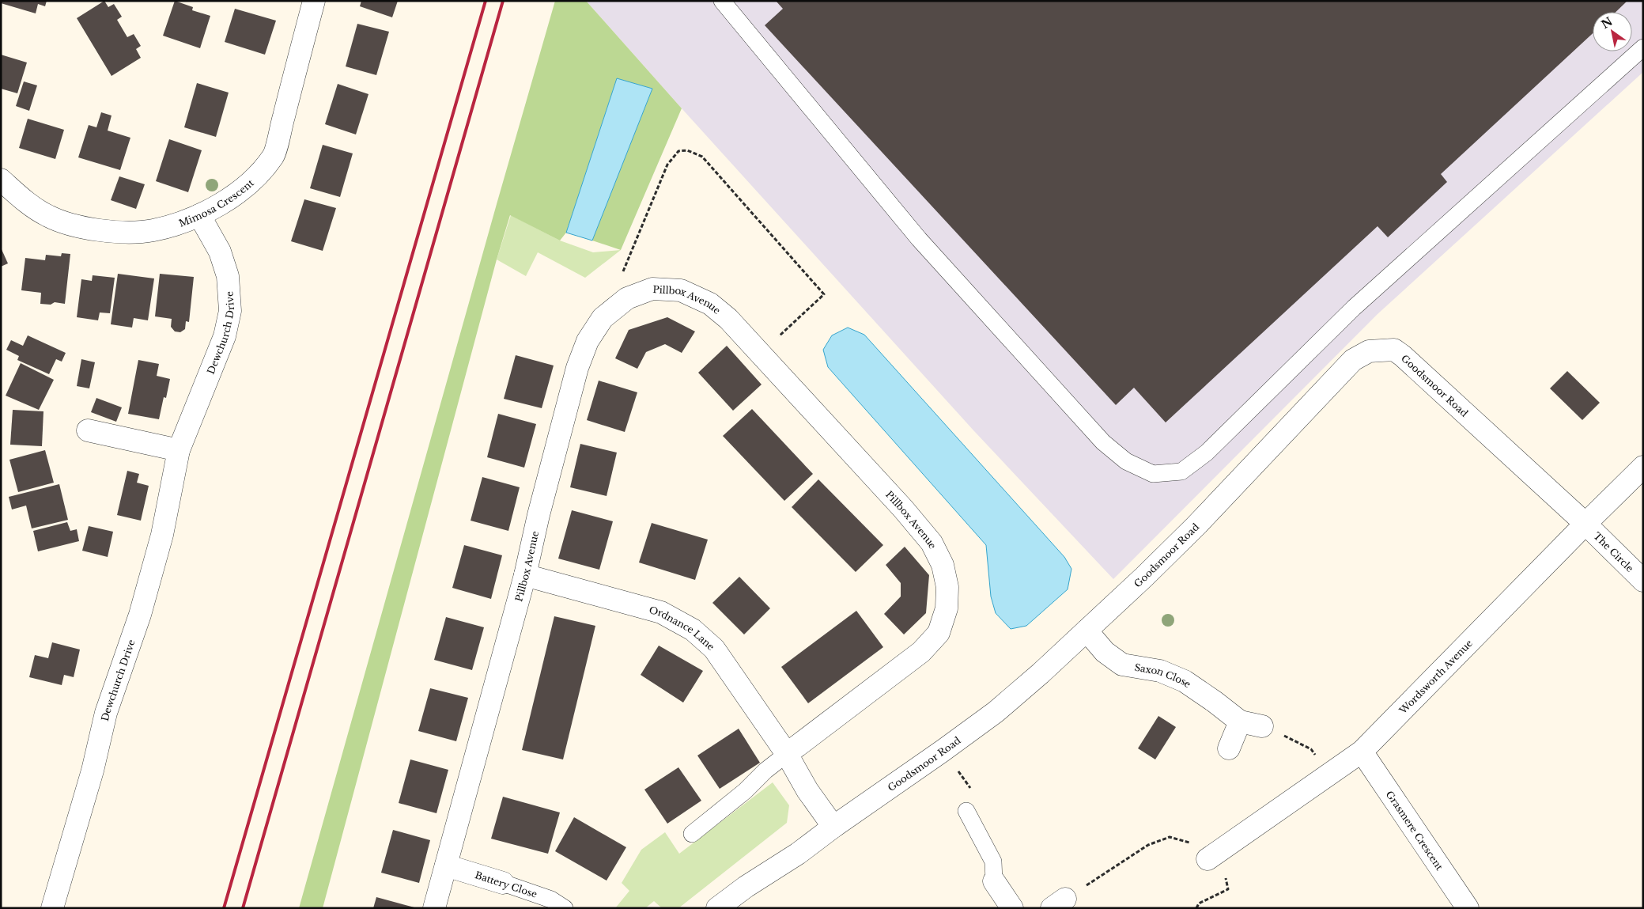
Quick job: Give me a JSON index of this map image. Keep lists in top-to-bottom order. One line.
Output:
{"streets":{"street":["Mimosa Crescent","Pillbox Avenue","Dewchurch Drive","Goodsmoor Road","The Circle","Ordnance Lane","Wordsworth Avenue","Saxon Close","Grasmere Crescent","Battery Close"]},"crossings":[["Mimosa Crescent","Dewchurch Drive"],["Pillbox Avenue","Ordnance Lane"],["Pillbox Avenue","Battery Close"],["Goodsmoor Road","The Circle"],["Goodsmoor Road","Ordnance Lane"],["Goodsmoor Road","Wordsworth Avenue"],["Goodsmoor Road","Saxon Close"],["The Circle","Wordsworth Avenue"],["Wordsworth Avenue","Grasmere Crescent"]],"north":"top left"}
